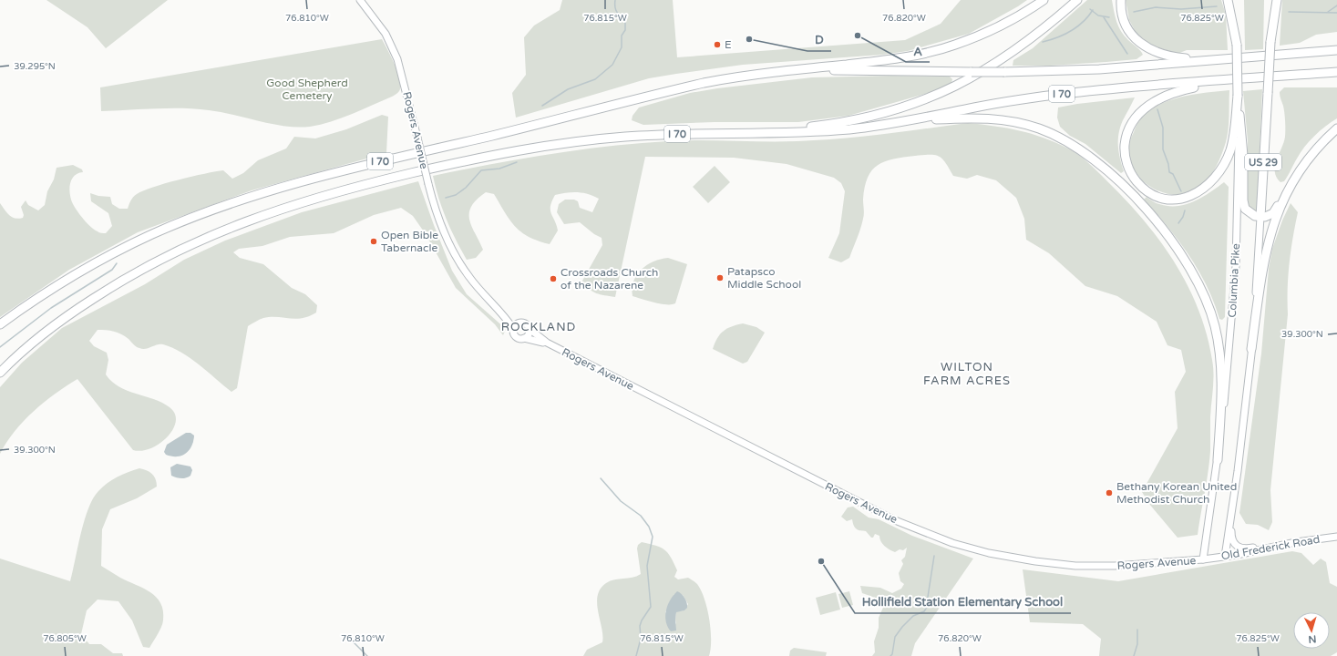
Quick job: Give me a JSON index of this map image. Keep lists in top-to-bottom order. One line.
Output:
{"streets":{"highway":["I 70","US 29","Columbia Pike"],"main road":["Rogers Avenue","Old Frederick Road"]},"crossings":[["Rogers Avenue","Columbia Pike"],["Rogers Avenue","Old Frederick Road"],["Columbia Pike","Old Frederick Road"]],"districts":["ROCKLAND","WILTON FARM ACRES"],"parks":["Good Shepherd Cemetery"],"places":["A","D","E","Open Bible Tabernacle","Patapsco Middle School","Crossroads Church of the Nazarene","Bethany Korean United Methodist Church","Hollifield Station Elementary School"],"north":"bottom","coordinates":["76.810°W","76.815°W","76.820°W","76.825°W","39.295°N","39.300°N","76.805°W"]}
